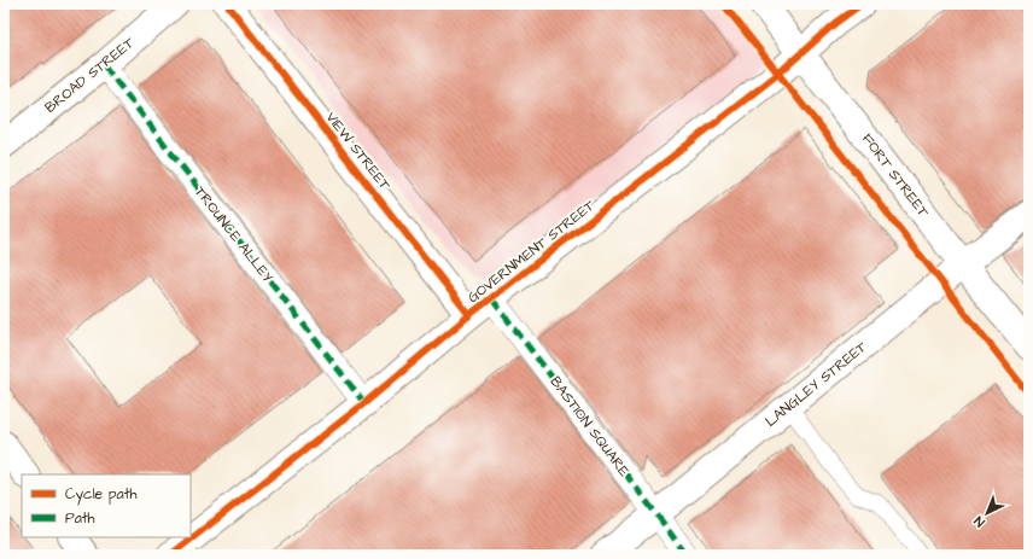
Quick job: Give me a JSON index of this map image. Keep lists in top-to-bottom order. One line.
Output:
{"streets":{"street":["BROAD STREET","VIEW STREET","FORT STREET","TROUNCE ALLEY","GOVERNMENT STREET","LANGLEY STREET","BASTION SQUARE"]},"crossings":[["BROAD STREET","TROUNCE ALLEY"],["VIEW STREET","GOVERNMENT STREET"],["FORT STREET","GOVERNMENT STREET"],["FORT STREET","LANGLEY STREET"],["TROUNCE ALLEY","GOVERNMENT STREET"],["GOVERNMENT STREET","BASTION SQUARE"],["LANGLEY STREET","BASTION SQUARE"]],"legend":["Cycle path","Path"],"north":"bottom left"}
